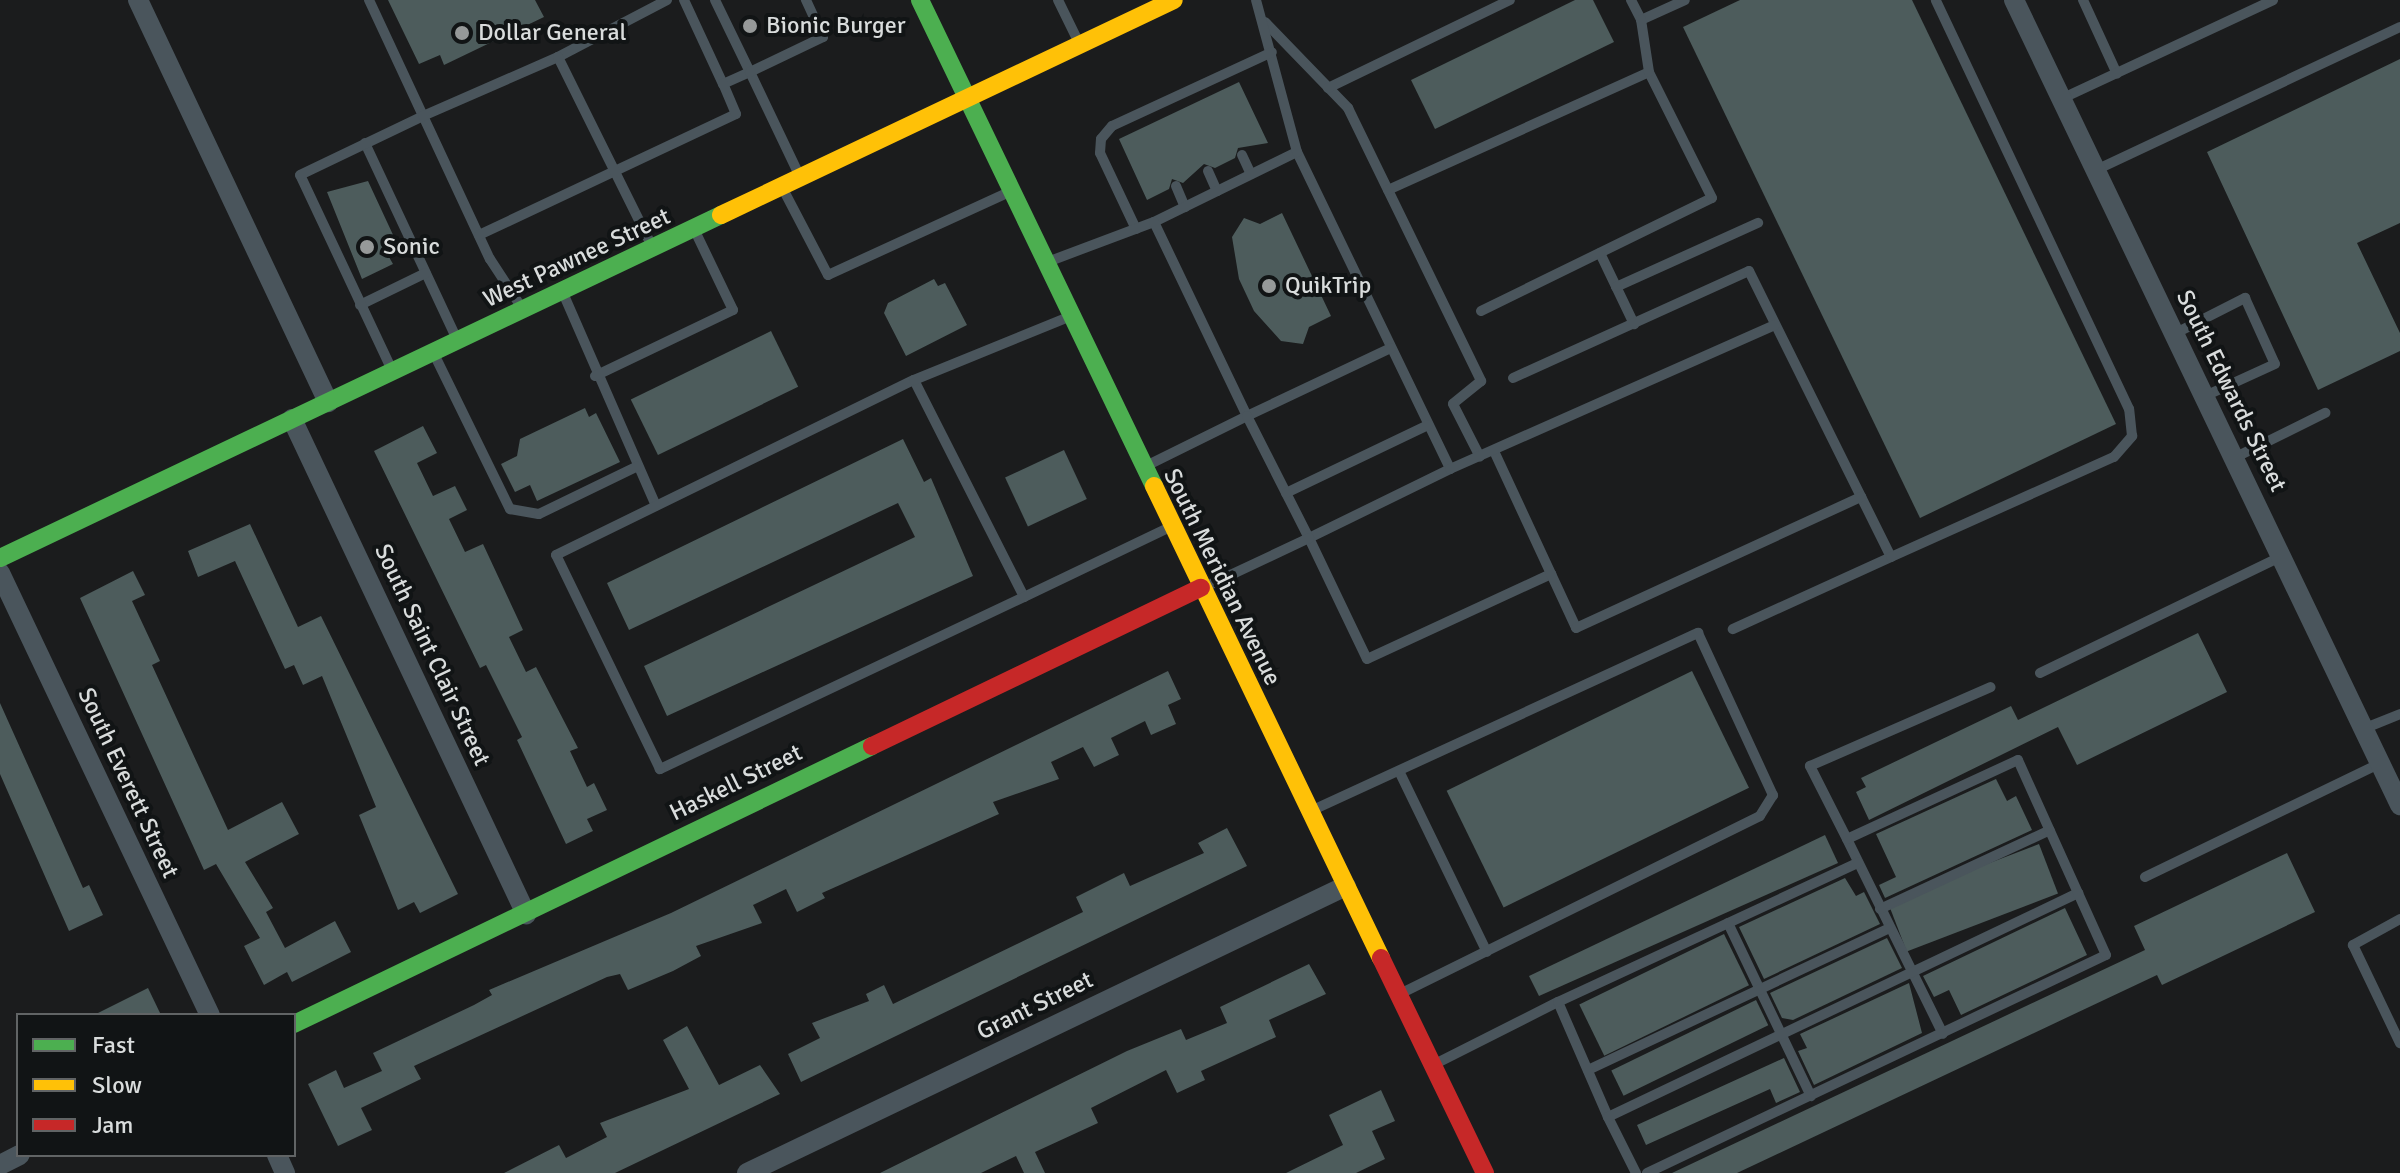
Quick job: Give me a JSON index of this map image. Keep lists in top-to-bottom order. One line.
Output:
{"streets":{"main road":["West Pawnee Street","South Meridian Avenue","Haskell Street"],"street":["South Edwards Street","South Saint Clair Street","South Everett Street","Grant Street"]},"crossings":[["West Pawnee Street","South Meridian Avenue"],["West Pawnee Street","South Saint Clair Street"],["South Meridian Avenue","Haskell Street"],["South Meridian Avenue","Grant Street"],["South Saint Clair Street","Haskell Street"]],"places":["Bionic Burger","Dollar General","Sonic","QuikTrip"],"legend":["Fast","Slow","Jam"]}
